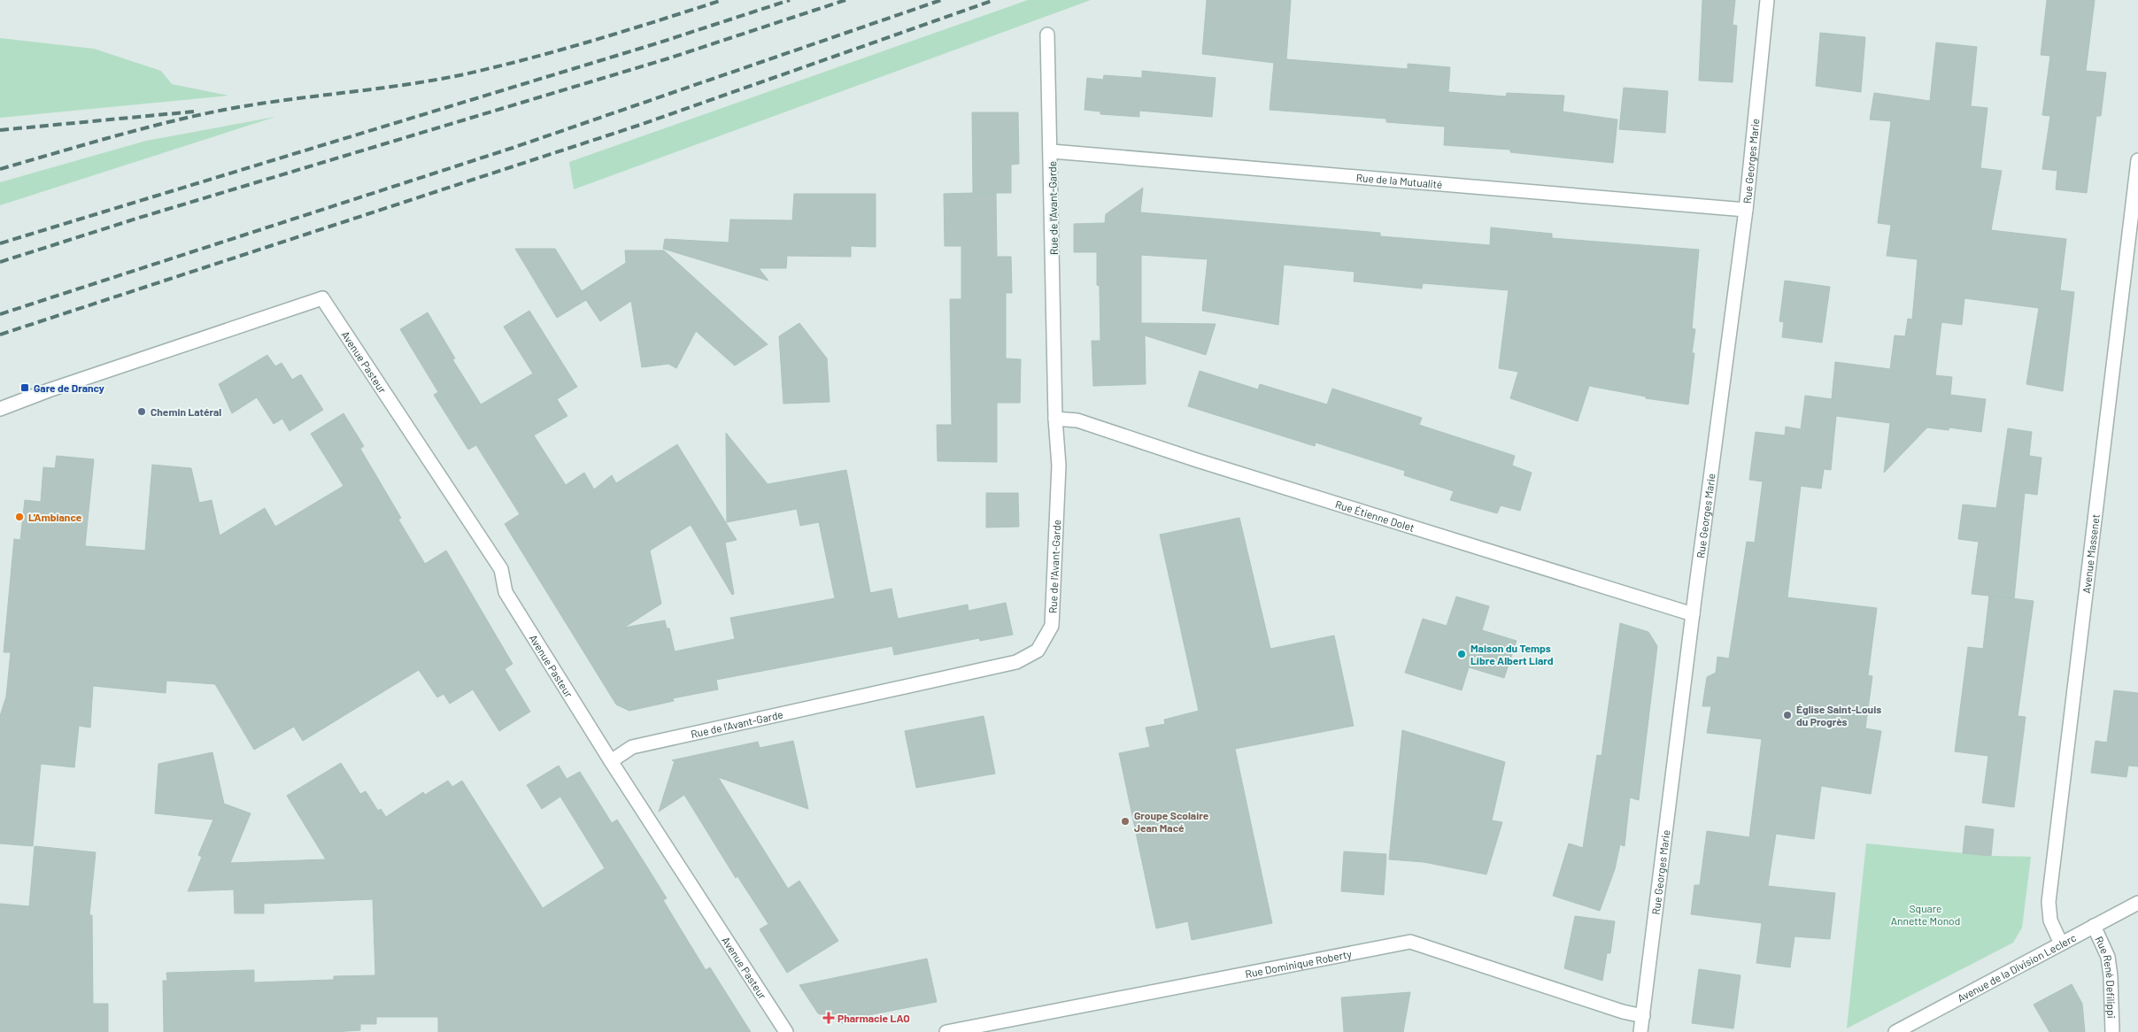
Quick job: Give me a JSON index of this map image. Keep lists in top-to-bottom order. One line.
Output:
{"streets":{"street":["Rue Georges Marie","Rue de la Mutualité","Rue de l'Avant-Garde","Avenue Pasteur","Rue Étienne Dolet","Avenue Massenet","Rue Dominique Roberty","Avenue de la Division Leclerc","Rue René Defilippi"]},"crossings":[["Rue Georges Marie","Rue de la Mutualité"],["Rue Georges Marie","Rue Étienne Dolet"],["Rue Georges Marie","Rue Dominique Roberty"],["Rue de la Mutualité","Rue de l'Avant-Garde"],["Rue de l'Avant-Garde","Avenue Pasteur"],["Rue de l'Avant-Garde","Rue Étienne Dolet"],["Avenue Massenet","Avenue de la Division Leclerc"],["Avenue de la Division Leclerc","Rue René Defilippi"]],"parks":["Square Annette Monod"],"places":{"transit":["Gare de Drancy"],"other":["Chemin Latéral","L'Ambiance","Maison du Temps Libre Albert Liard","Église Saint-Louis du Progrès","Groupe Scolaire Jean Macé"],"health":["Pharmacie LAO"]}}
